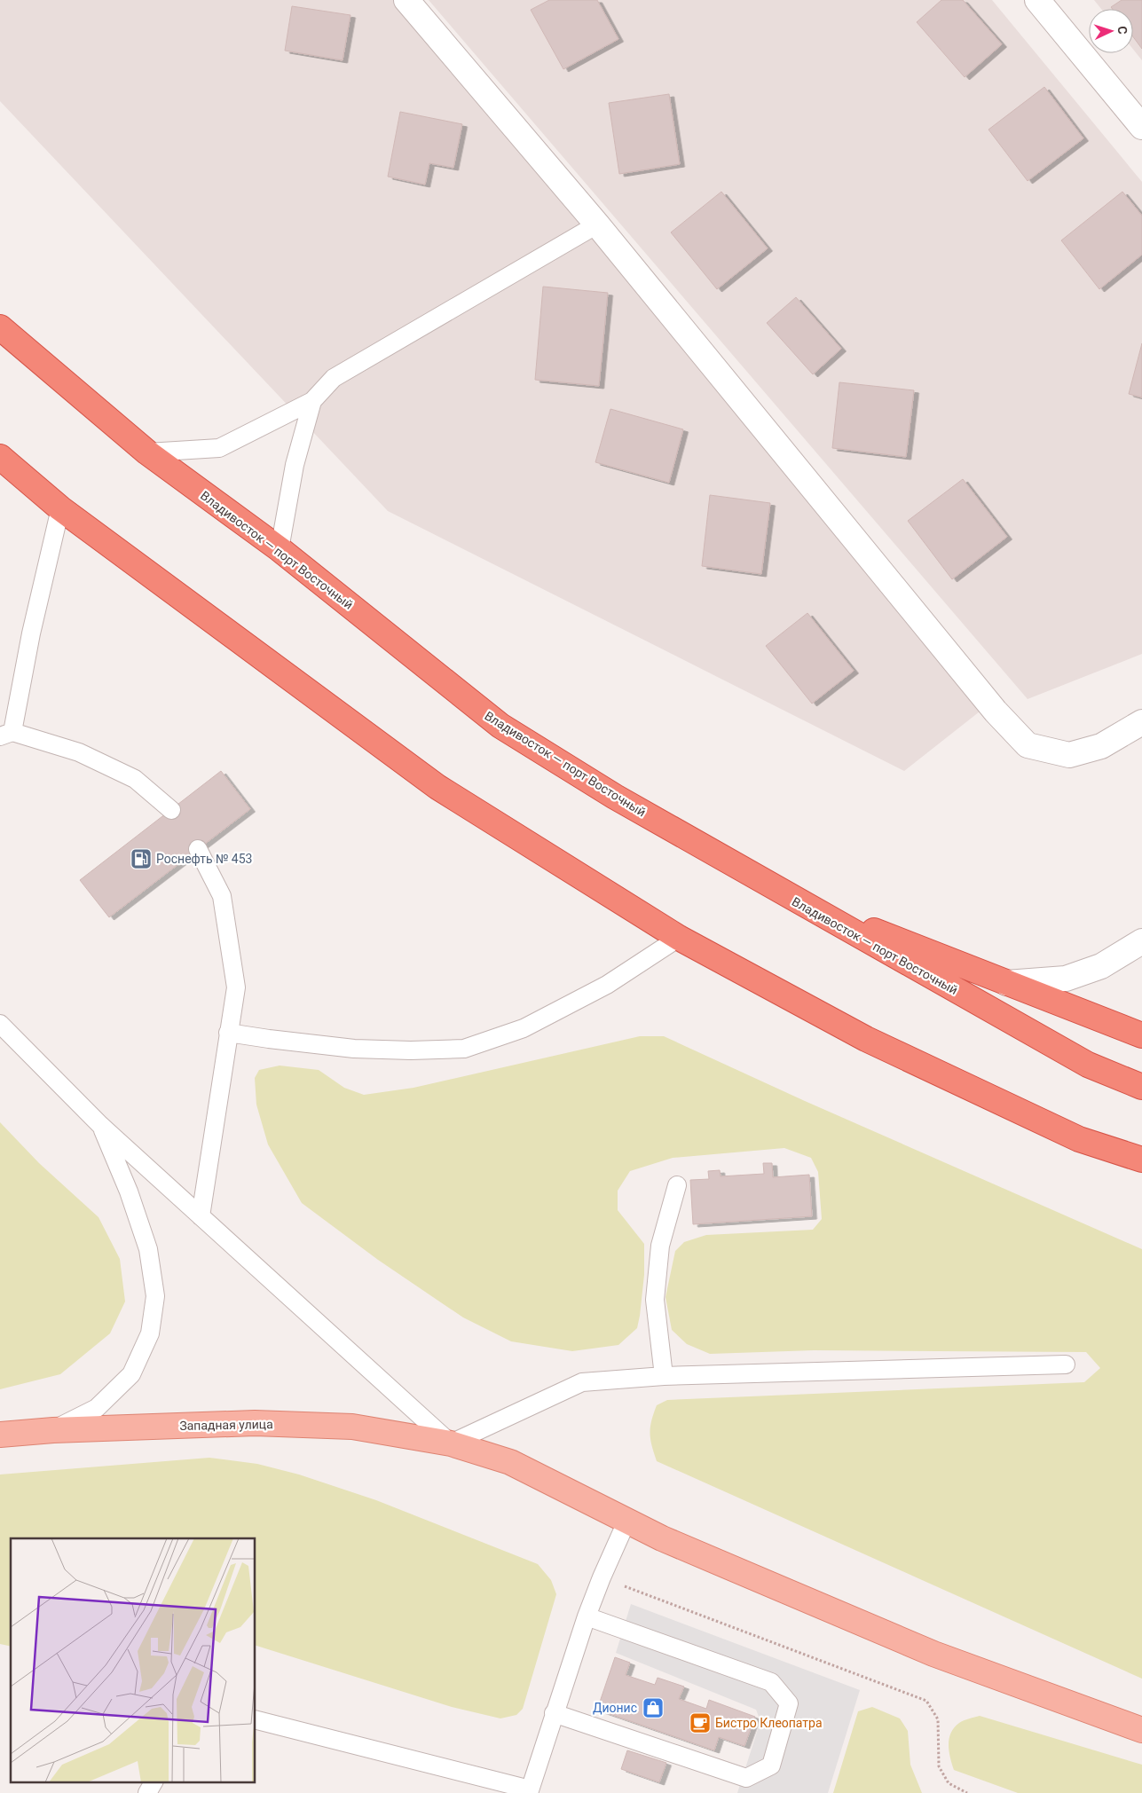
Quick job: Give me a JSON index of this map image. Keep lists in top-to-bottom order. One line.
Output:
{"streets":{"highway":["Владивосток — порт Восточный"],"main road":["Западная улица"]},"places":{"fuel station":["Роснефть № 453"],"shop":["Дионис"],"cafe":["Бистро Клеопатра"]},"north":"right"}
